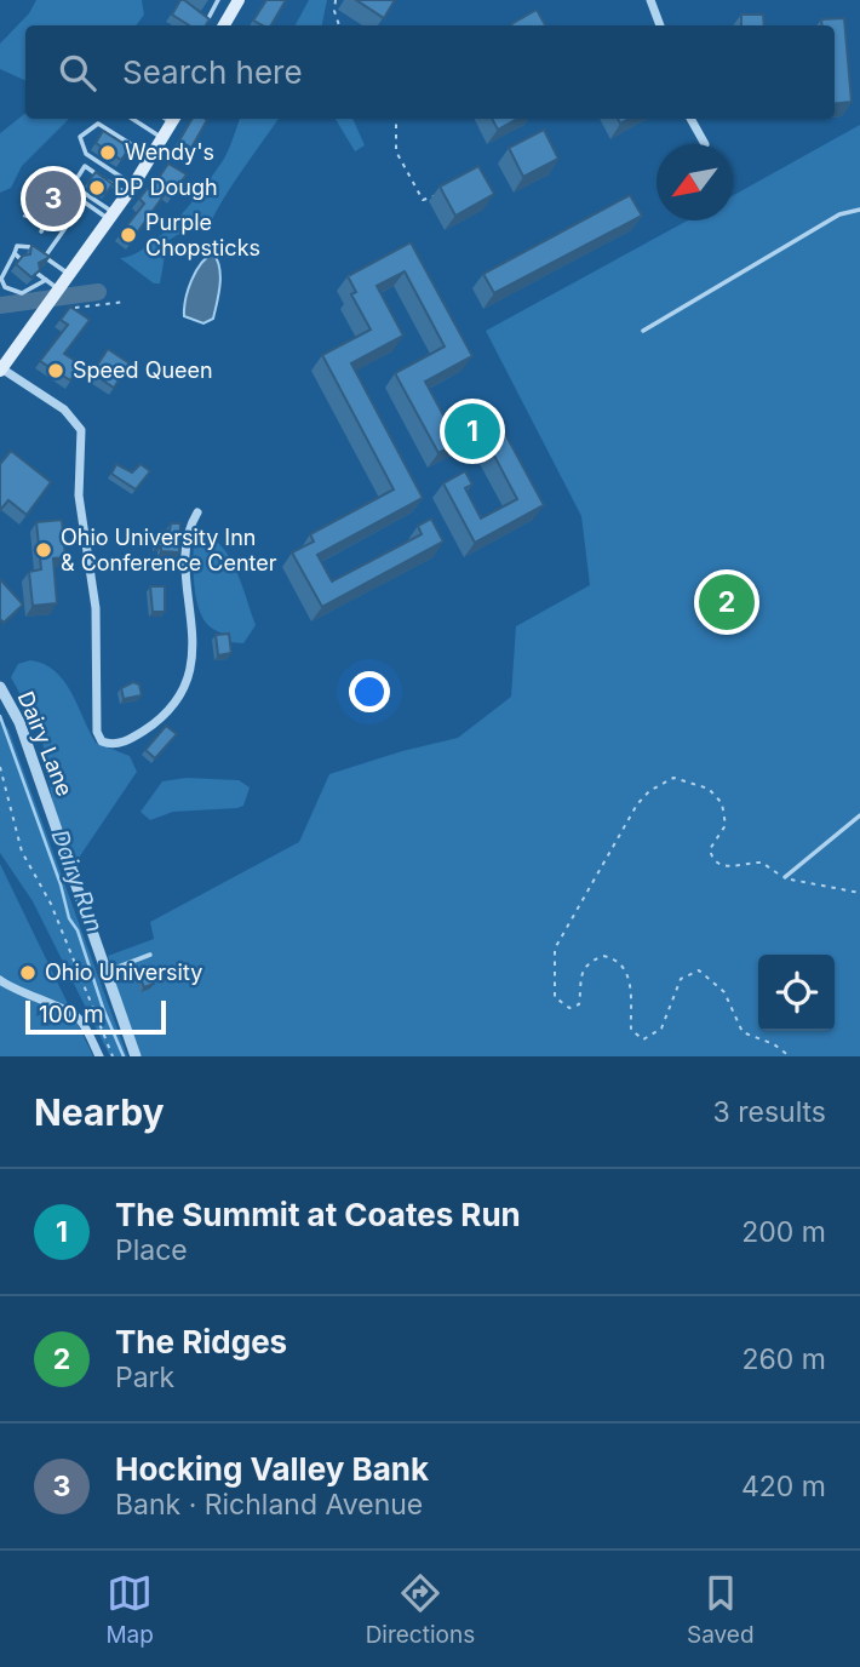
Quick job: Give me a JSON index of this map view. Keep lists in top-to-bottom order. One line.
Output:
{"streets":{"street":["Dairy Lane"]},"water":["Dairy Run"],"places":["Wendy's","DP Dough","Purple Chopsticks","Speed Queen","Ohio University Inn & Conference Center","Ohio University"],"scale_bar":"100 m","north":"bottom left","page":{"search":"Search here","pins":["3","1","2"],"scale":"100 m","heading":["Nearby","3 results"],"list":[{"mark":"1","name":"The Summit at Coates Run","note":"Place","value":"200 m"},{"mark":"2","name":"The Ridges","note":"Park","value":"260 m"},{"mark":"3","name":"Hocking Valley Bank","note":"Bank · Richland Avenue","value":"420 m"}],"nav":["Map","Directions","Saved"]}}
